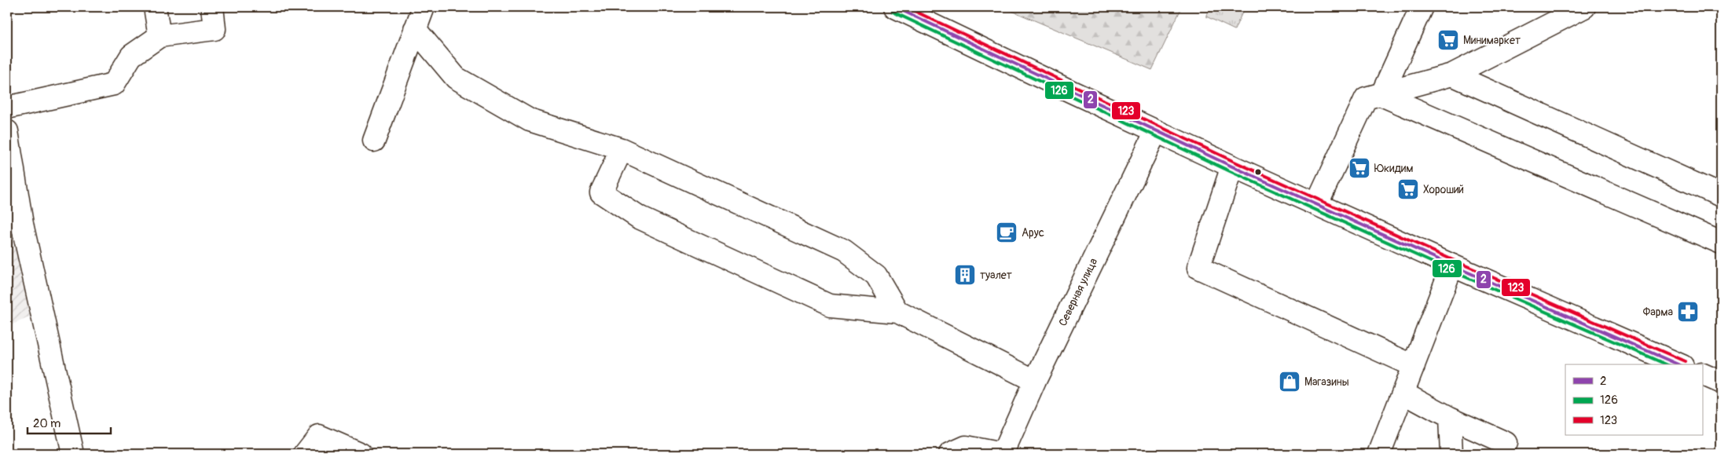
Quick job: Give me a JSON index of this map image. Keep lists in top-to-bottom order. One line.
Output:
{"streets":{"main road":["Северная улица"]},"places":{"supermarket":["Минимаркет","Юкидим","Хороший"],"cafe":["Арус"],"building":["туалет"],"pharmacy":["Фарма"],"shop":["Магазины"]},"lines":["transit line 2","transit line 123","transit line 126"],"legend":["2","126","123"],"scale_bar":"20 m"}
